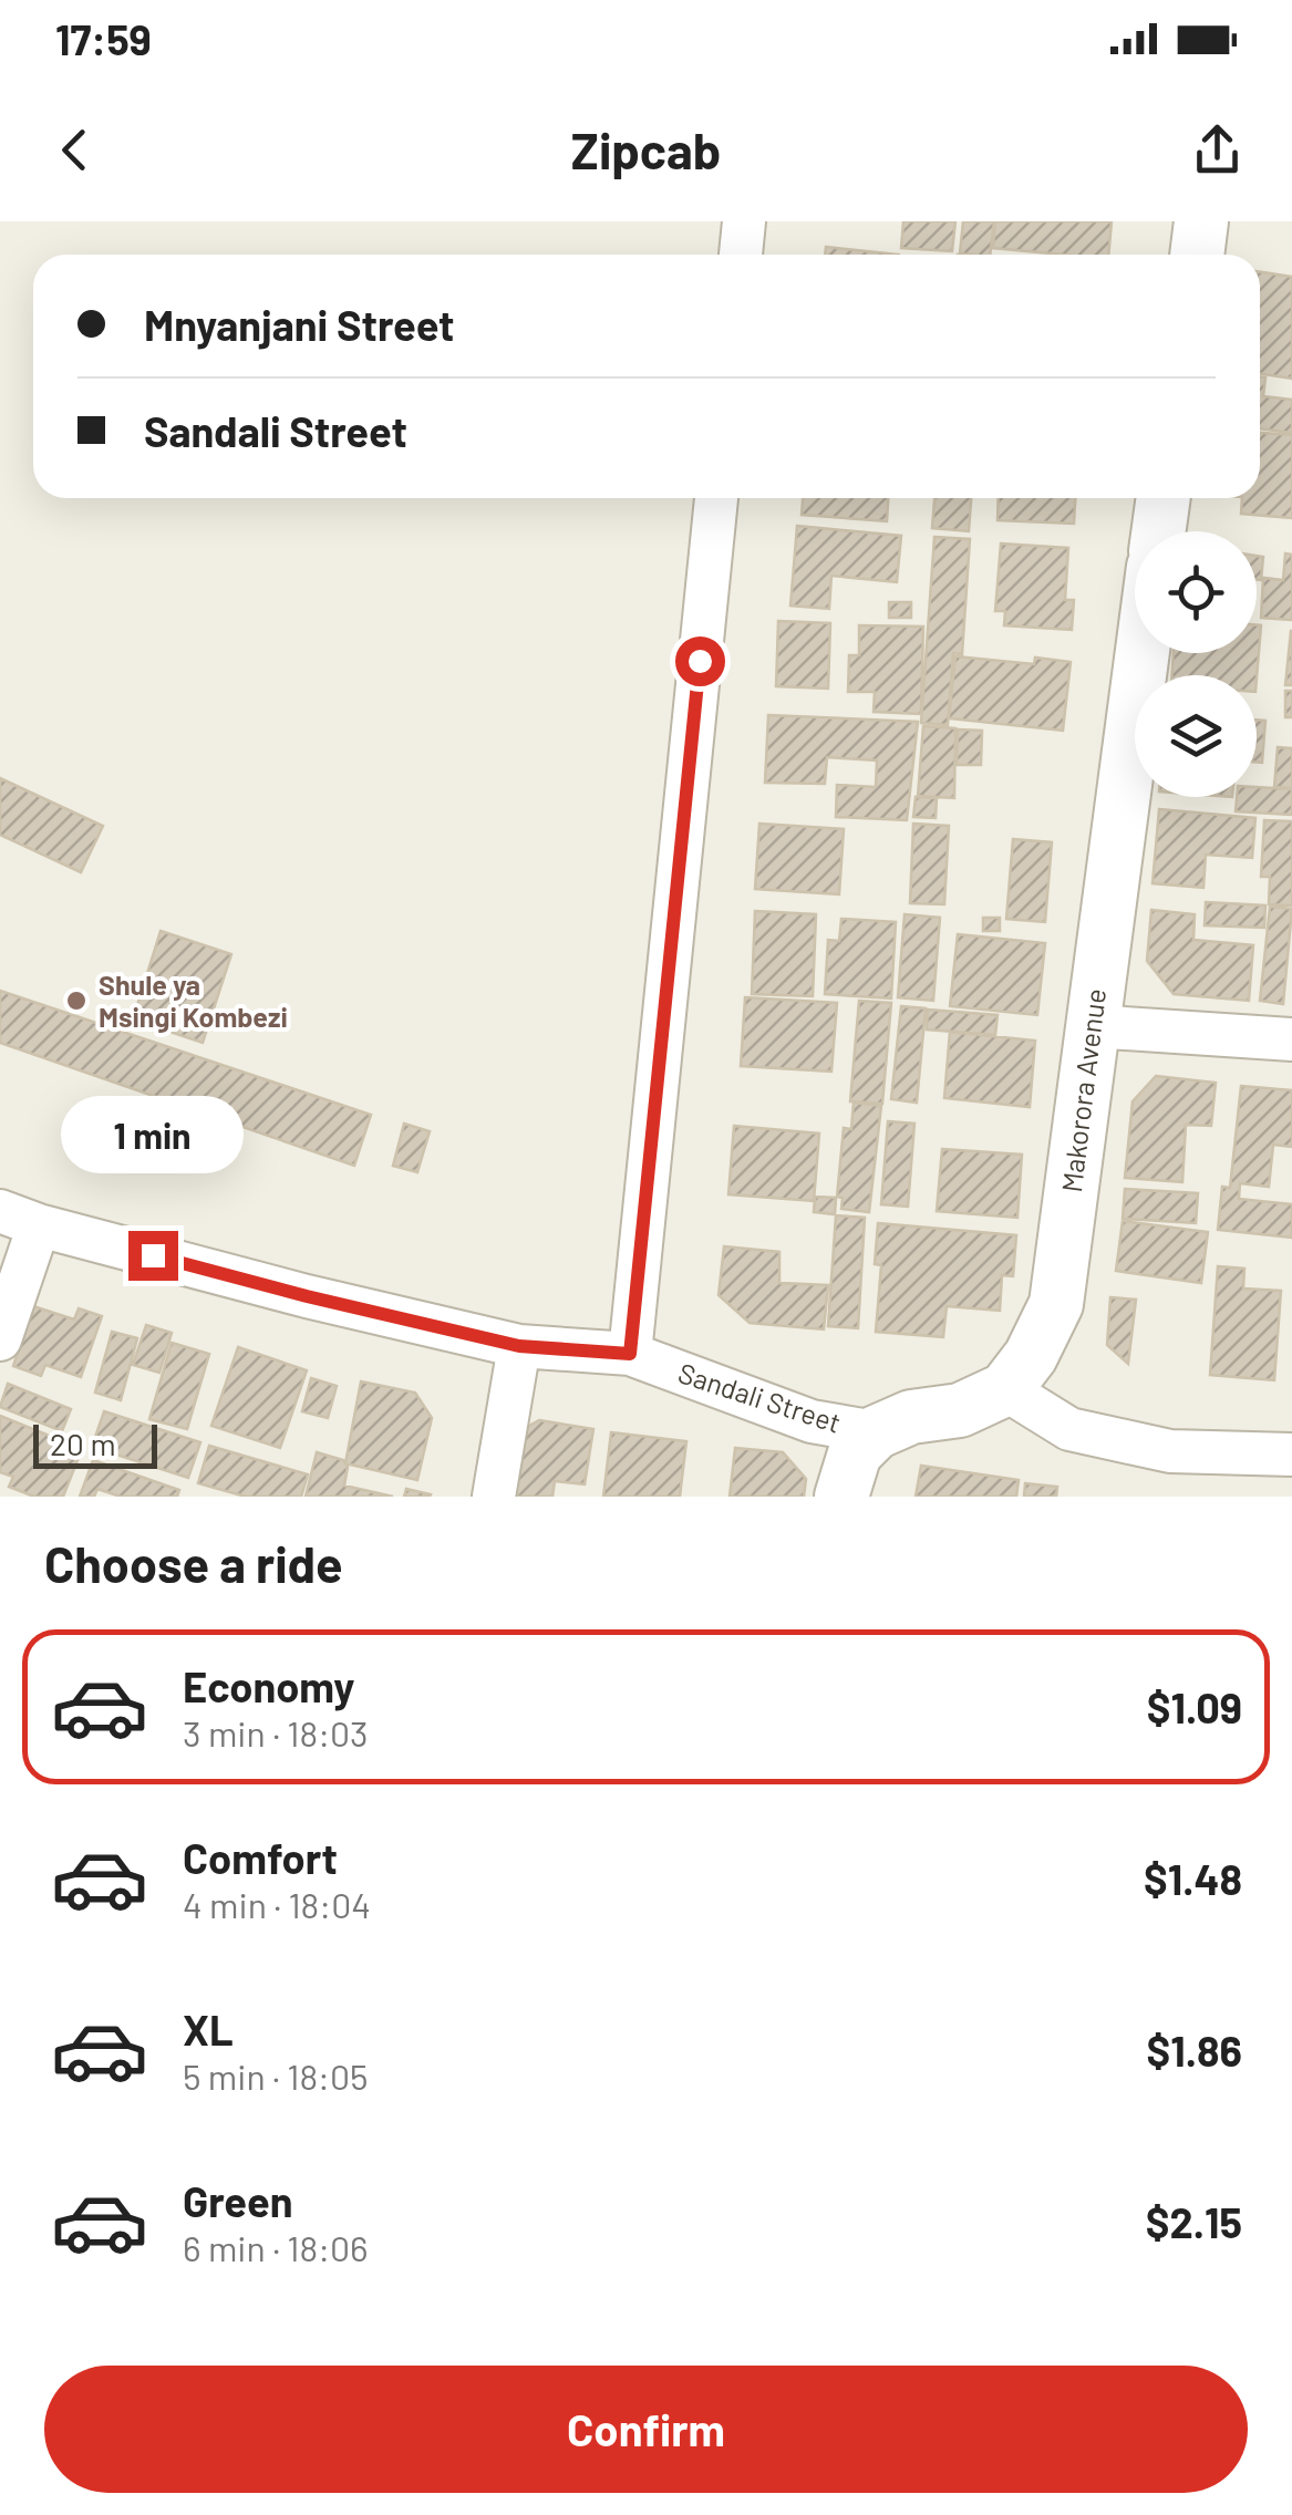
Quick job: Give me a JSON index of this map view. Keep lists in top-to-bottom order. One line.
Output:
{"streets":{"street":["Makorora Avenue","Sandali Street"]},"places":["Shule ya Msingi Kombezi"],"scale_bar":"20 m","page":{"status":"17:59","header":"Zipcab","banner":["Mnyanjani Street","Sandali Street"],"bubble":"1 min","scale":"20 m","heading":"Choose a ride","list":[{"name":"Economy","note":"3 min · 18:03","value":"$1.09"},{"name":"Comfort","note":"4 min · 18:04","value":"$1.48"},{"name":"XL","note":"5 min · 18:05","value":"$1.86"},{"name":"Green","note":"6 min · 18:06","value":"$2.15"}],"buttons":"Confirm"}}
